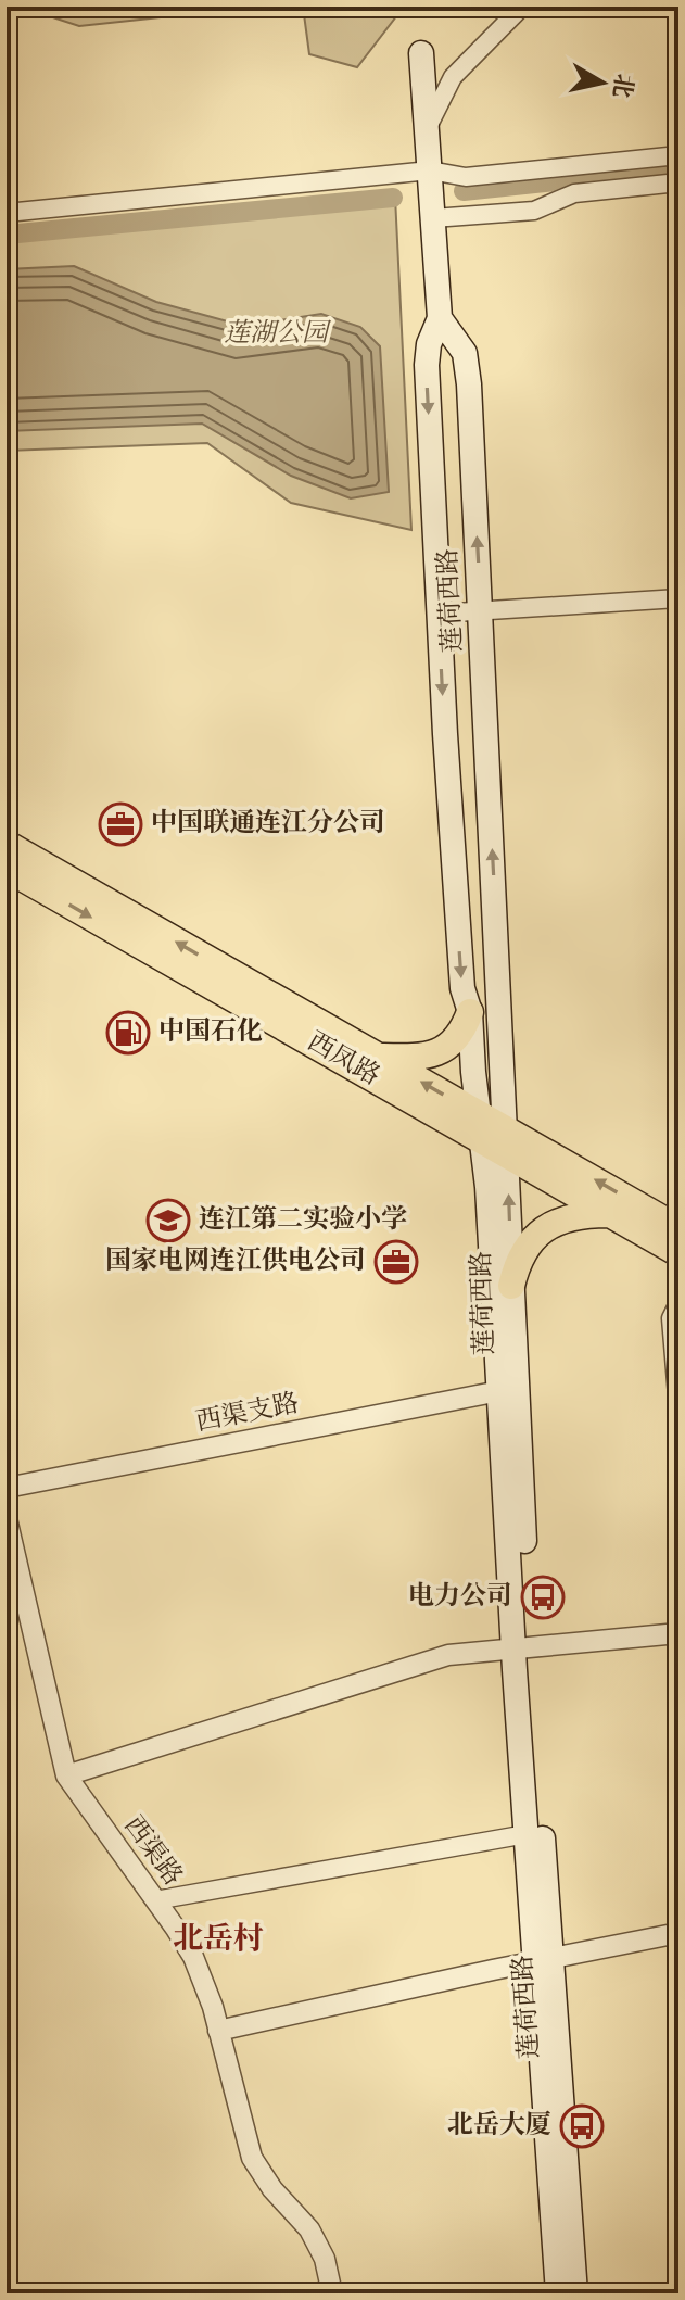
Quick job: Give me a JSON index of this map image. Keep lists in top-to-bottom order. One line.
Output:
{"streets":{"main road":["莲荷西路","西凤路"],"street":["西渠支路","西渠路"]},"crossings":[["莲荷西路","西凤路"],["莲荷西路","西渠支路"]],"districts":["北岳村"],"parks":["莲湖公园"],"places":{"office":["中国联通连江分公司","国家电网连江供电公司"],"fuel station":["中国石化"],"school or university":["连江第二实验小学"],"bus stop":["电力公司","北岳大厦"]},"north":"right"}
